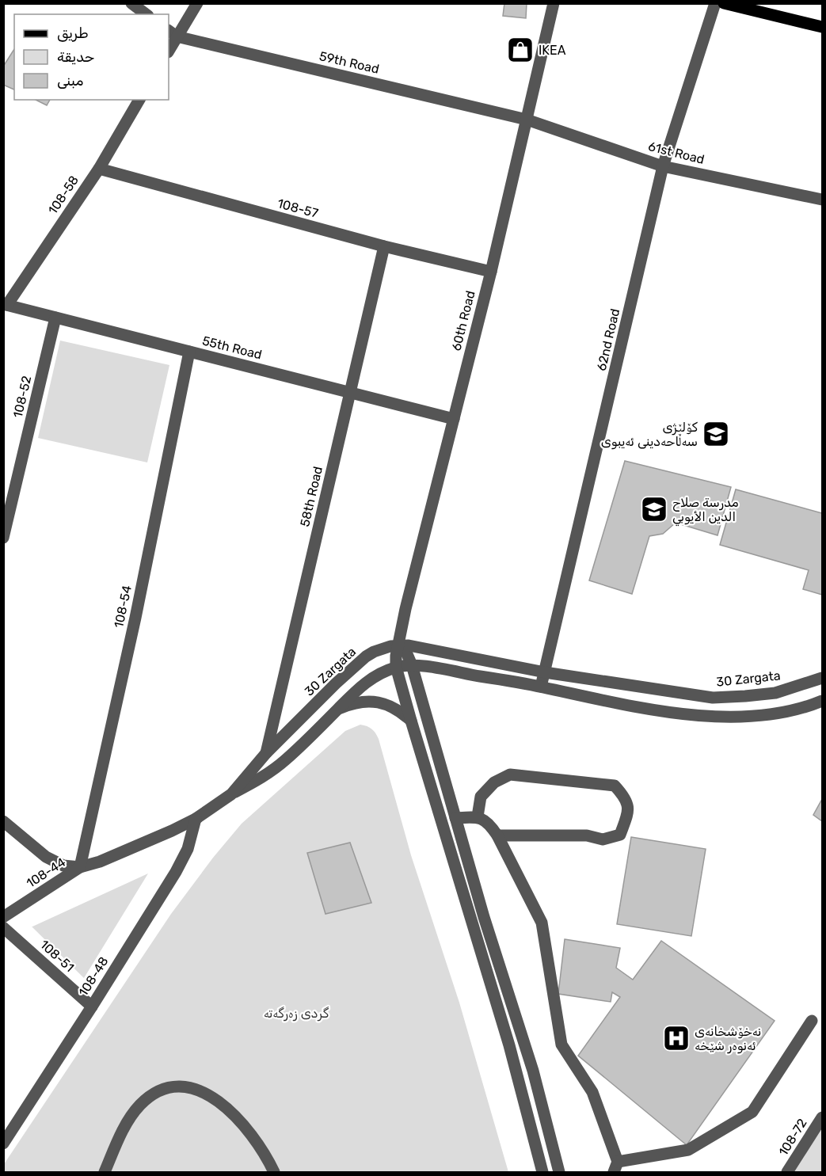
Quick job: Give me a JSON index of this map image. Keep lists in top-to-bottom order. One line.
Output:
{"streets":{"street":["59th Road","61st Road","108-58","108-57","60th Road","62nd Road","55th Road","108-52","58th Road","108-54","30 Zargata","108-44","108-51","108-48","108-72"]},"crossings":[["59th Road","61st Road"],["59th Road","60th Road"],["61st Road","60th Road"],["61st Road","62nd Road"],["108-58","108-57"],["108-58","55th Road"],["108-57","60th Road"],["108-57","58th Road"],["60th Road","55th Road"],["60th Road","30 Zargata"],["62nd Road","30 Zargata"],["55th Road","108-52"],["55th Road","58th Road"],["55th Road","108-54"],["58th Road","30 Zargata"],["108-54","30 Zargata"],["108-54","108-44"],["30 Zargata","108-44"],["30 Zargata","108-48"],["108-51","108-48"]],"parks":["گردی زەرگەتە"],"places":{"shop":["IKEA"],"school or university":["کۆلێژی سەڵاحەدینی ئەیبوی","مدرسة صلاح الدين الأيوبي"],"hospital":["نەخۆشخانەی ئەنوەر شێخە"]},"legend":["طريق","حديقة","مبنى"]}
